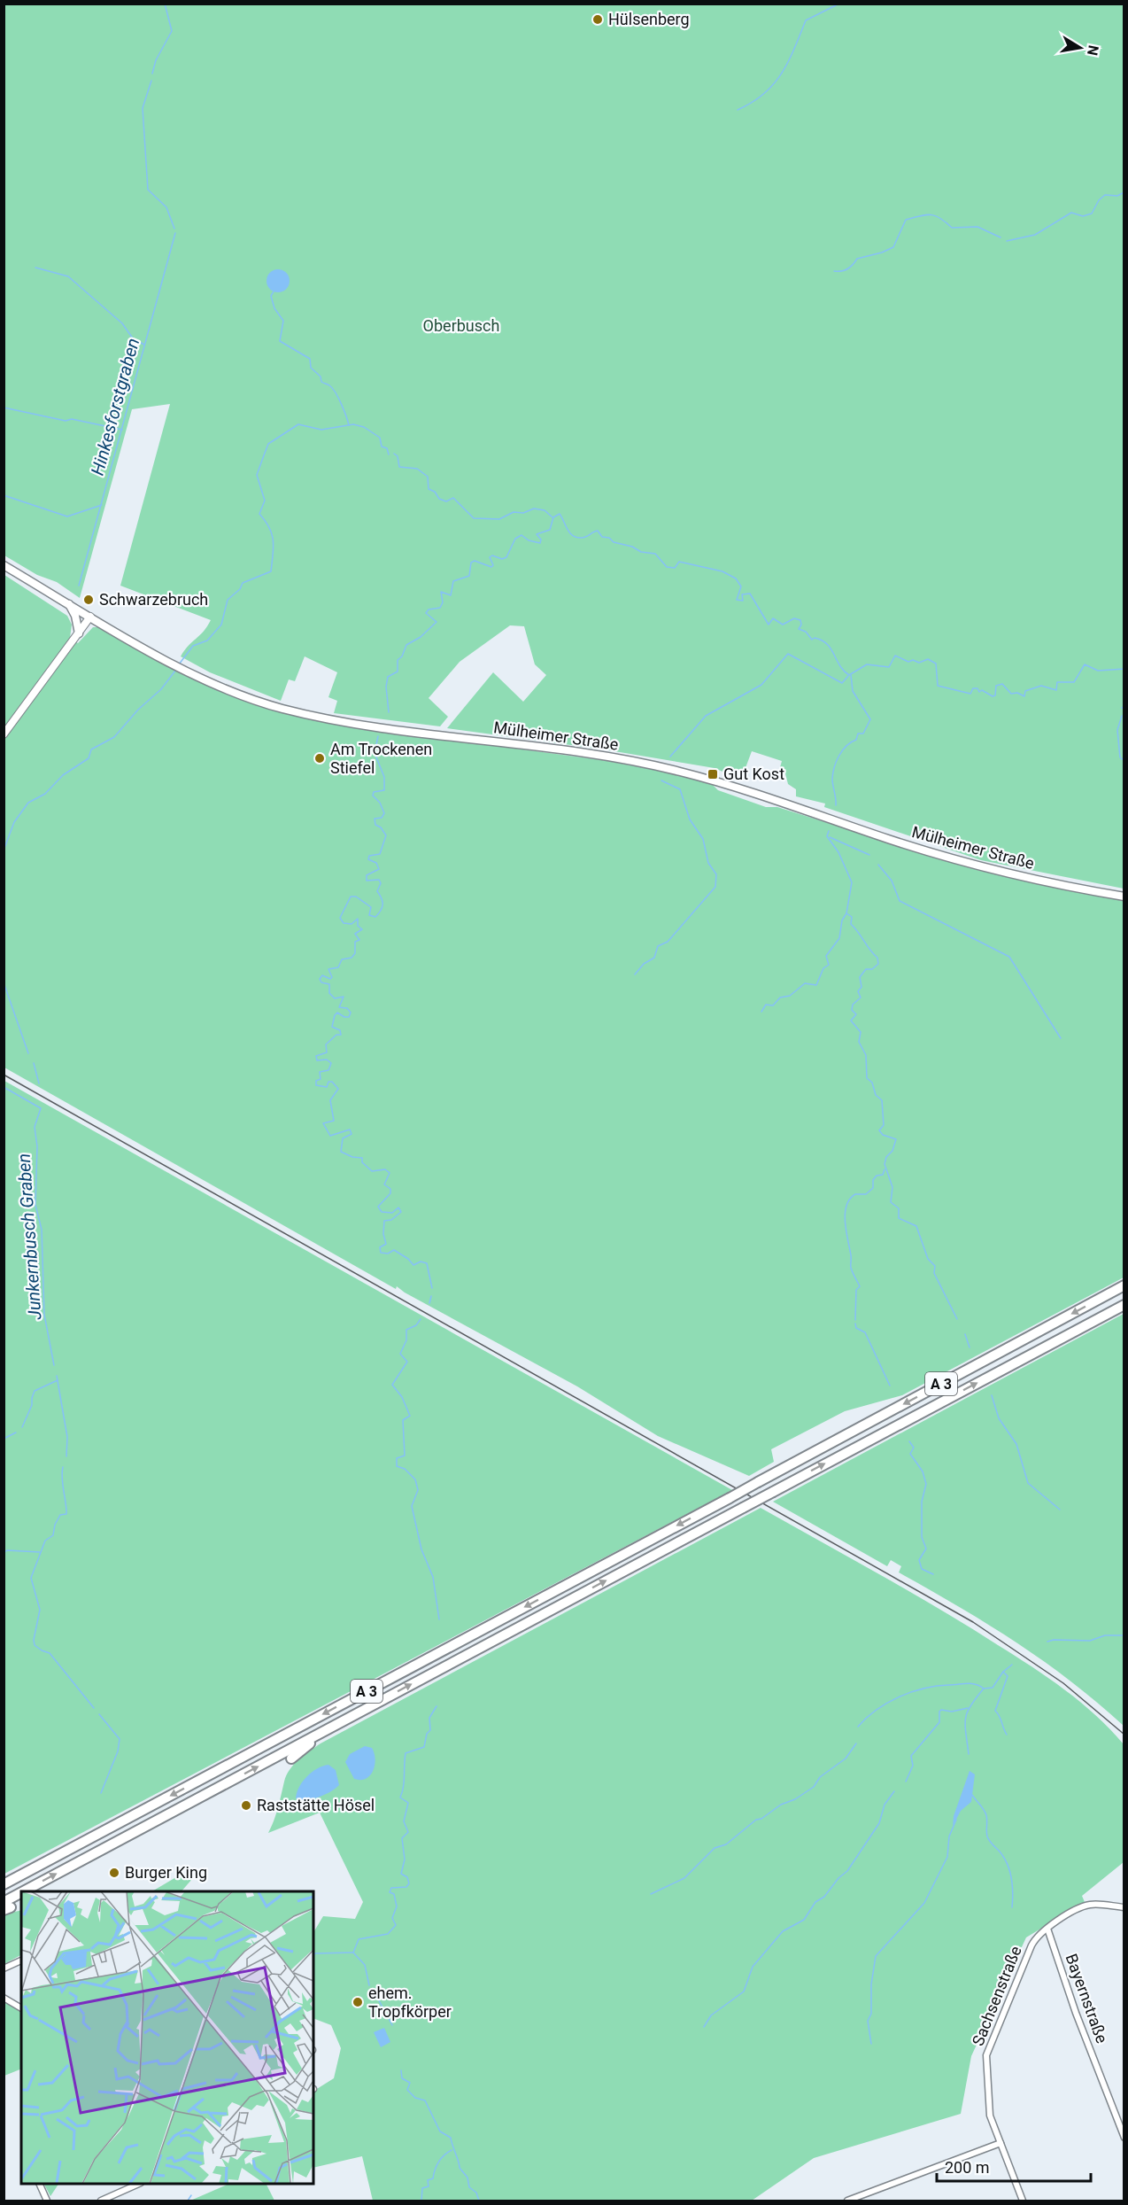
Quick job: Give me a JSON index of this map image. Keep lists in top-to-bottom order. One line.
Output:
{"streets":{"highway":["A 3"],"main road":["Mülheimer Straße"],"street":["Sachsenstraße","Bayernstraße"]},"crossings":[["Sachsenstraße","Bayernstraße"]],"water":["Hinkesforstgraben","Junkernbusch Graben"],"parks":["Oberbusch"],"places":{"other":["Hülsenberg","Schwarzebruch","Am Trockenen Stiefel","Raststätte Hösel","Burger King","ehem. Tropfkörper"],"transit":["Gut Kost"]},"scale_bar":"200 m","north":"right"}
